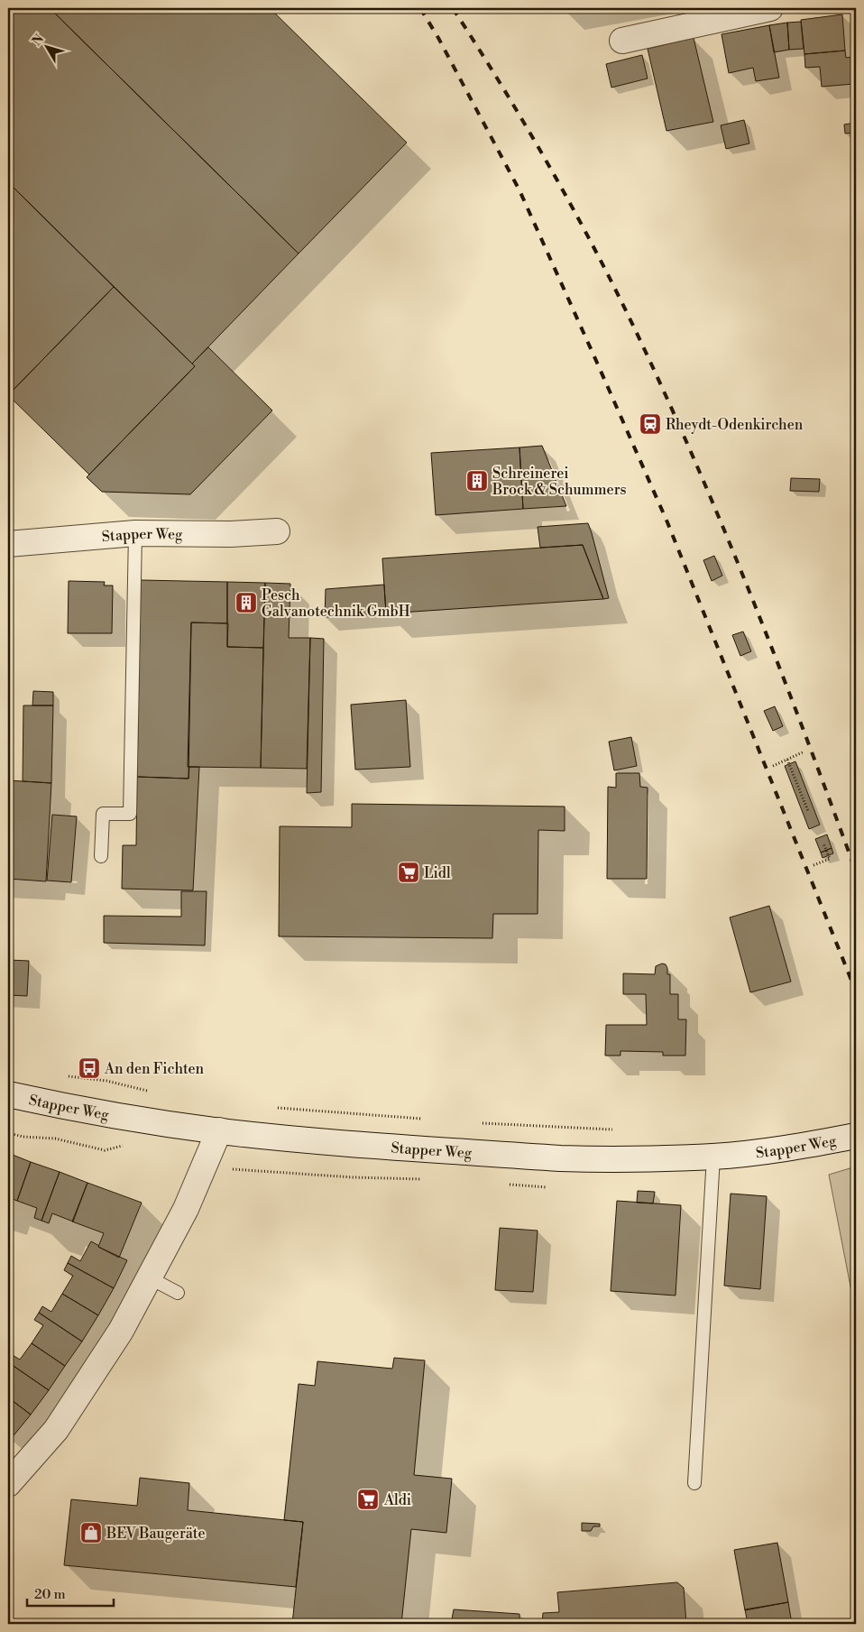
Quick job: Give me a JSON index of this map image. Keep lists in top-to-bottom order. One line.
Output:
{"streets":{"main road":["Stapper Weg"]},"places":{"station":["Rheydt-Odenkirchen"],"building":["Schreinerei Brock & Schummers","Pesch Galvanotechnik GmbH"],"supermarket":["Lidl","Aldi"],"bus stop":["An den Fichten"],"shop":["BEV Baugeräte"]},"scale_bar":"20 m","north":"top left"}
